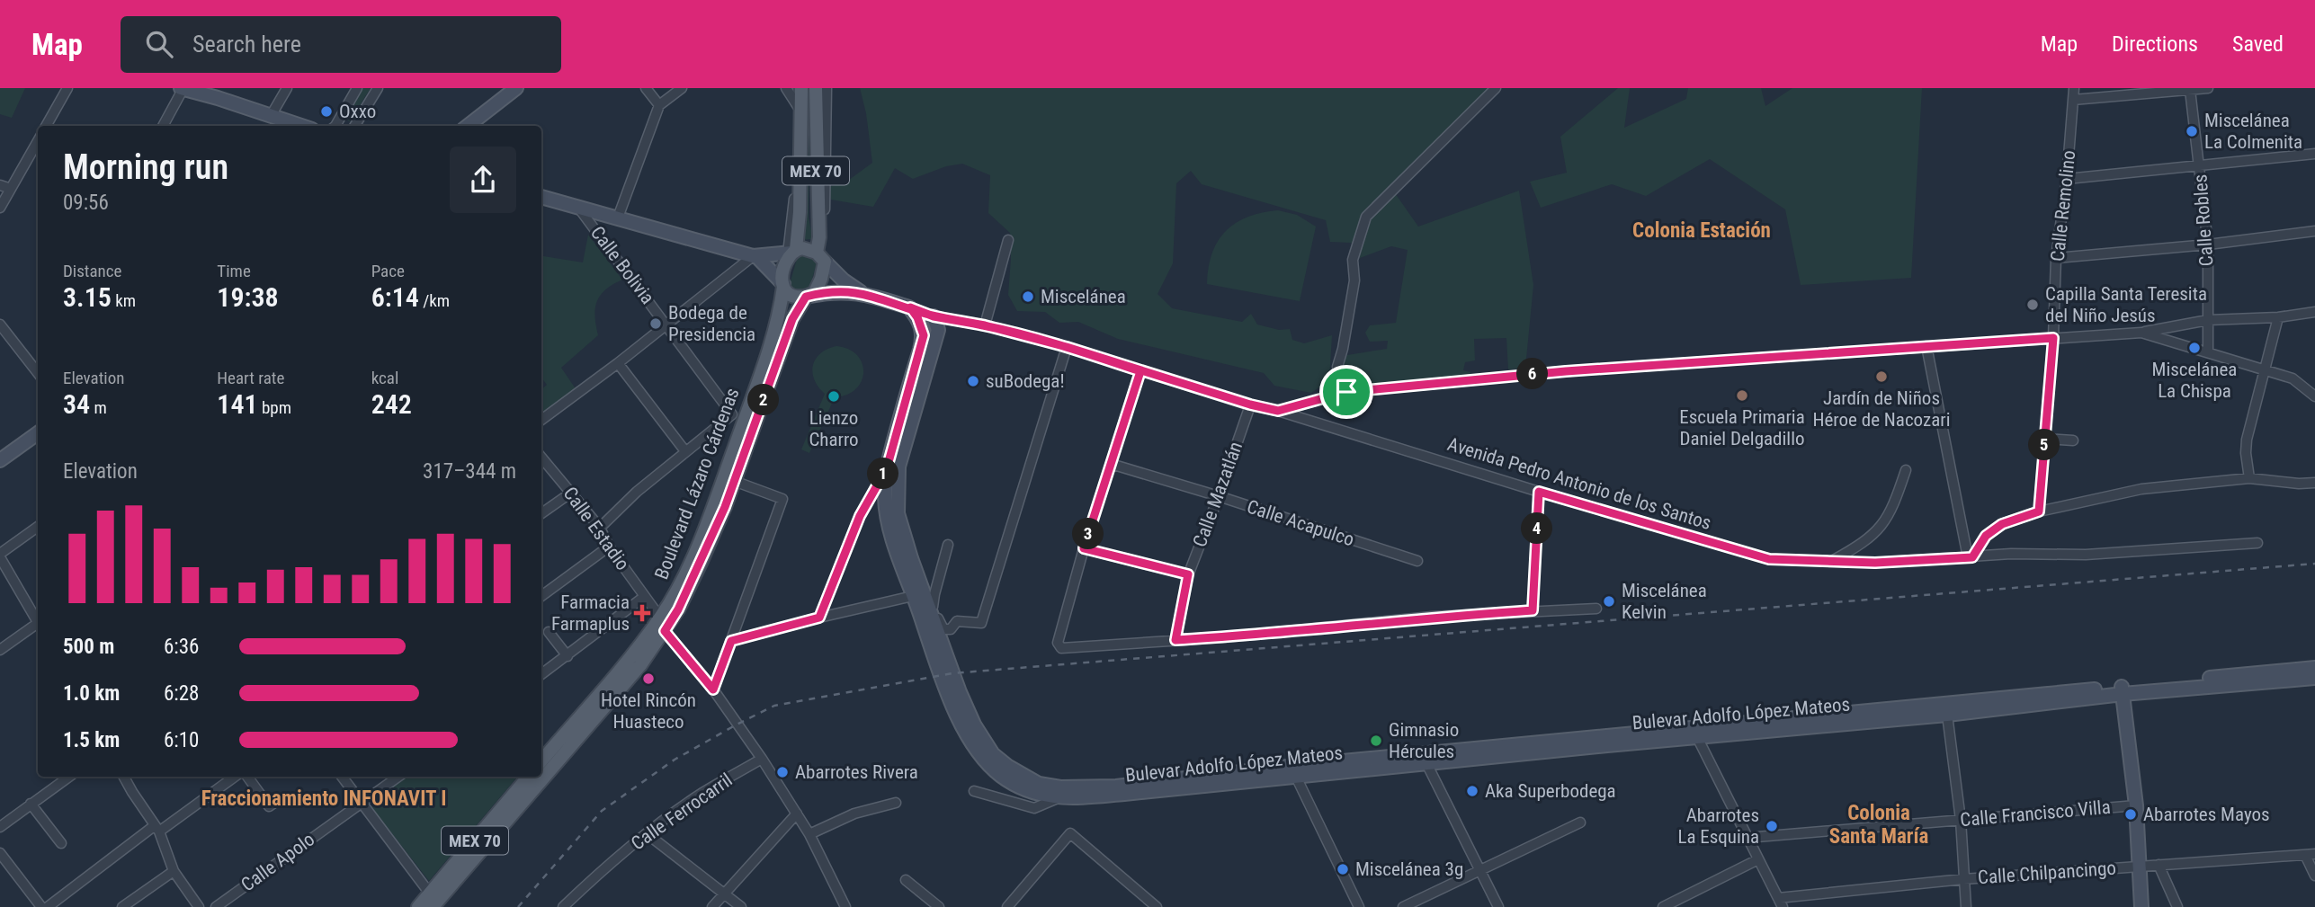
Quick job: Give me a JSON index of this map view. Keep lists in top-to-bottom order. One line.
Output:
{"streets":{"main road":["MEX 70","Boulevard Lázaro Cárdenas","Bulevar Adolfo López Mateos"],"street":["Calle Remolino","Calle Robles","Calle Bolivia","Avenida Pedro Antonio de los Santos","Calle Mazatlán","Calle Acapulco","Calle Estadio","Calle Ferrocarril","Calle Francisco Villa","Calle Apolo","Calle Chilpancingo"]},"crossings":[["MEX 70","Boulevard Lázaro Cárdenas"],["Calle Bolivia","Boulevard Lázaro Cárdenas"],["Boulevard Lázaro Cárdenas","Calle Estadio"],["Avenida Pedro Antonio de los Santos","Calle Mazatlán"],["Avenida Pedro Antonio de los Santos","Bulevar Adolfo López Mateos"],["Calle Mazatlán","Calle Acapulco"],["Calle Estadio","Calle Ferrocarril"]],"districts":["Colonia Estación","Fraccionamiento INFONAVIT I","Colonia Santa María"],"places":{"other":["Oxxo","Miscelánea La Colmenita","Miscelánea","Capilla Santa Teresita del Niño Jesús","Bodega de Presidencia","Miscelánea La Chispa","Jardín de Niños Héroe de Nacozari","suBodega!","Escuela Primaria Daniel Delgadillo","Lienzo Charro","Miscelánea Kelvin","Hotel Rincón Huasteco","Gimnasio Hércules","Abarrotes Rivera","Aka Superbodega","Abarrotes Mayos","Abarrotes La Esquina","Miscelánea 3g"],"health":["Farmacia Farmaplus"]},"page":{"header":"Map","search":"Search here","nav":["Map","Directions","Saved"],"heading":["Morning run","09:56"],"stats":[["Distance","3.15 km"],["Time","19:38"],["Pace","6:14 /km"],["Elevation","34 m"],["Heart rate","141 bpm"],["kcal","242"]],"pins":["6","2","5","1","4","3"],"chart":["Elevation","317–344 m"],"list":[{"name":"500 m","note":"6:36"},{"name":"1.0 km","note":"6:28"},{"name":"1.5 km","note":"6:10"}]}}
